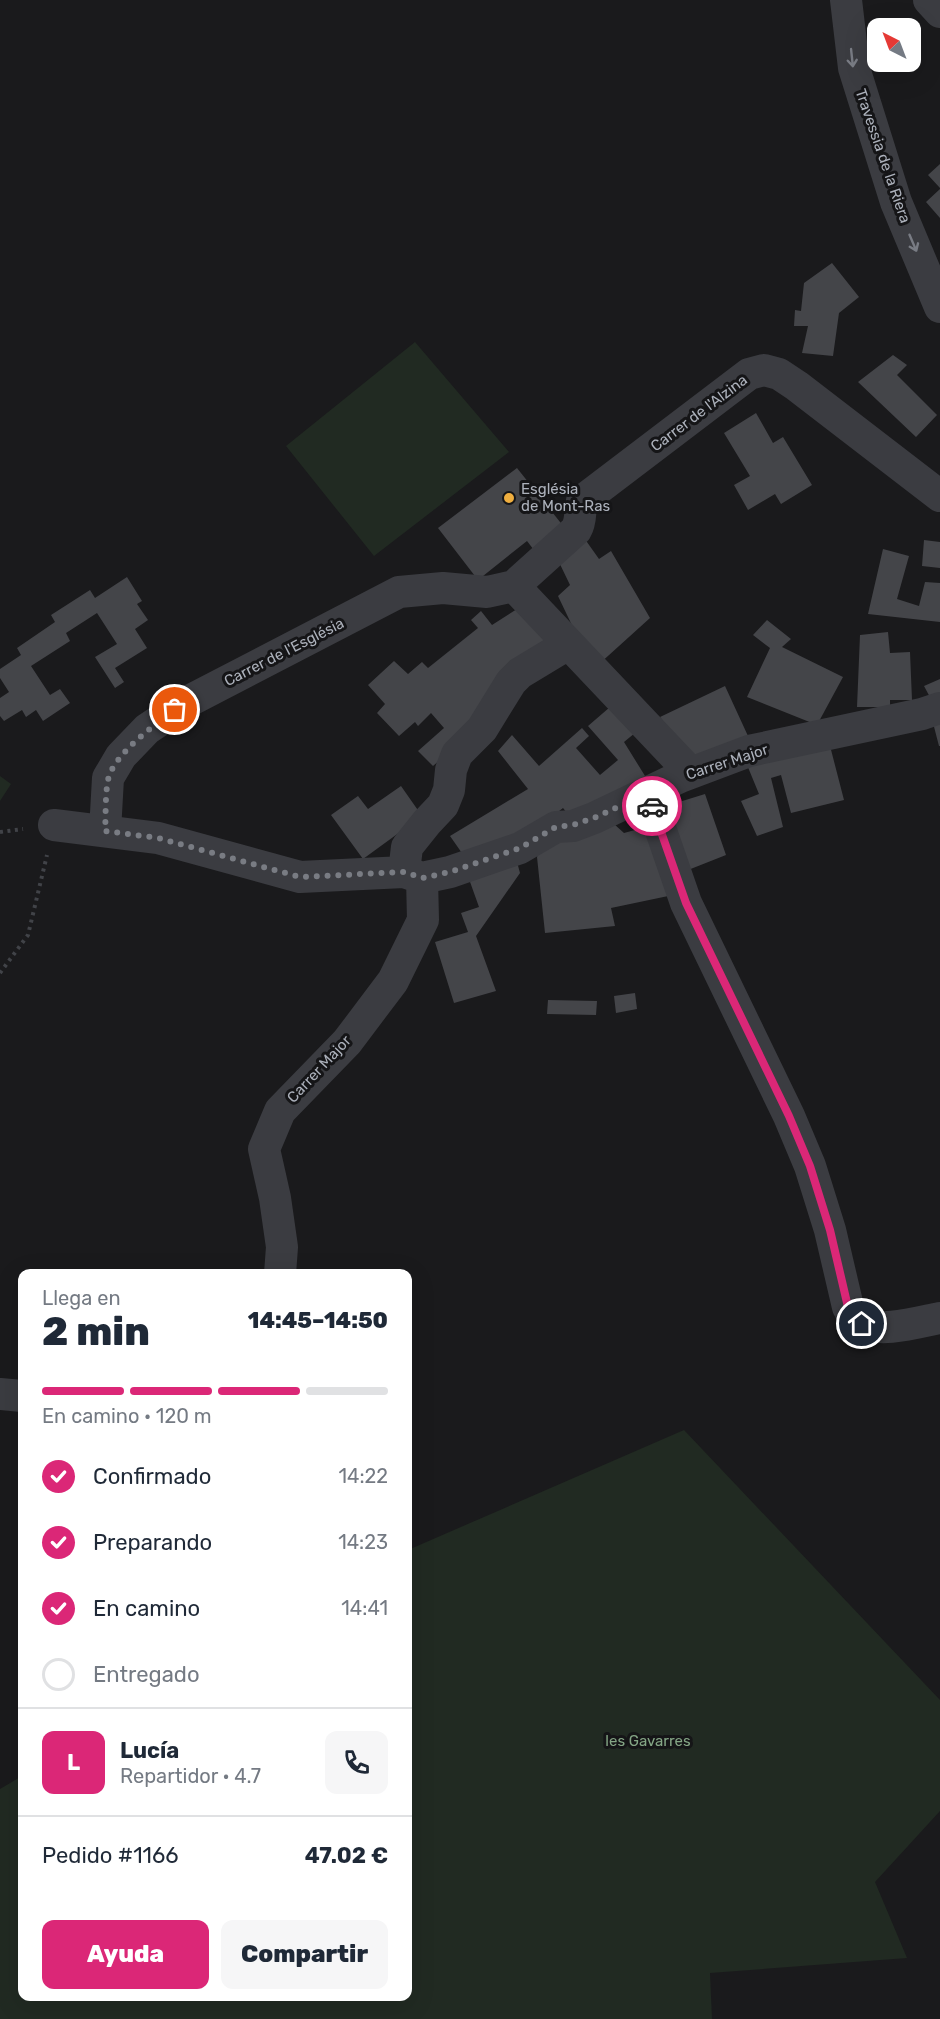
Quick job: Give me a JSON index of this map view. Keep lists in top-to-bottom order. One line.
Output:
{"streets":{"street":["Travessia de la Riera","Carrer de l'Alzina","Carrer de l'Església","Carrer Major"]},"crossings":[["Carrer de l'Alzina","Carrer de l'Església"],["Carrer de l'Església","Carrer Major"]],"one_way":["Travessia de la Riera"],"parks":["les Gavarres"],"places":["Església de Mont-Ras"],"north":"top left","page":{"heading":["2 min","Llega en","14:45–14:50"],"panel":["Lucía","Repartidor · 4.7","Pedido #1166","47.02 €"],"bar":"En camino · 120 m","list":[["Confirmado","14:22"],["Preparando","14:23"],["En camino","14:41"],"Entregado"],"round":"L","buttons":["Ayuda","Compartir"]}}
